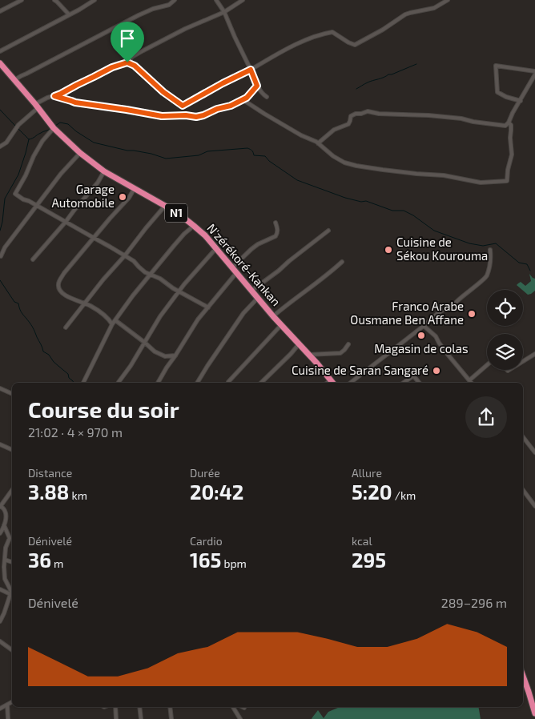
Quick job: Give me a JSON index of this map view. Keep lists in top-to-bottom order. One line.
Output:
{"streets":{"highway":["N1","N'zérékoré-Kankan"]},"places":["Garage Automobile","Cuisine de Sékou Kourouma","Franco Arabe Ousmane Ben Affane","Magasin de colas","Cuisine de Saran Sangaré"],"page":{"heading":["Course du soir","21:02 · 4 × 970 m"],"stats":[["Distance","3.88 km"],["Durée","20:42"],["Allure","5:20 /km"],["Dénivelé","36 m"],["Cardio","165 bpm"],["kcal","295"]],"chart":["Dénivelé","289–296 m"]}}
